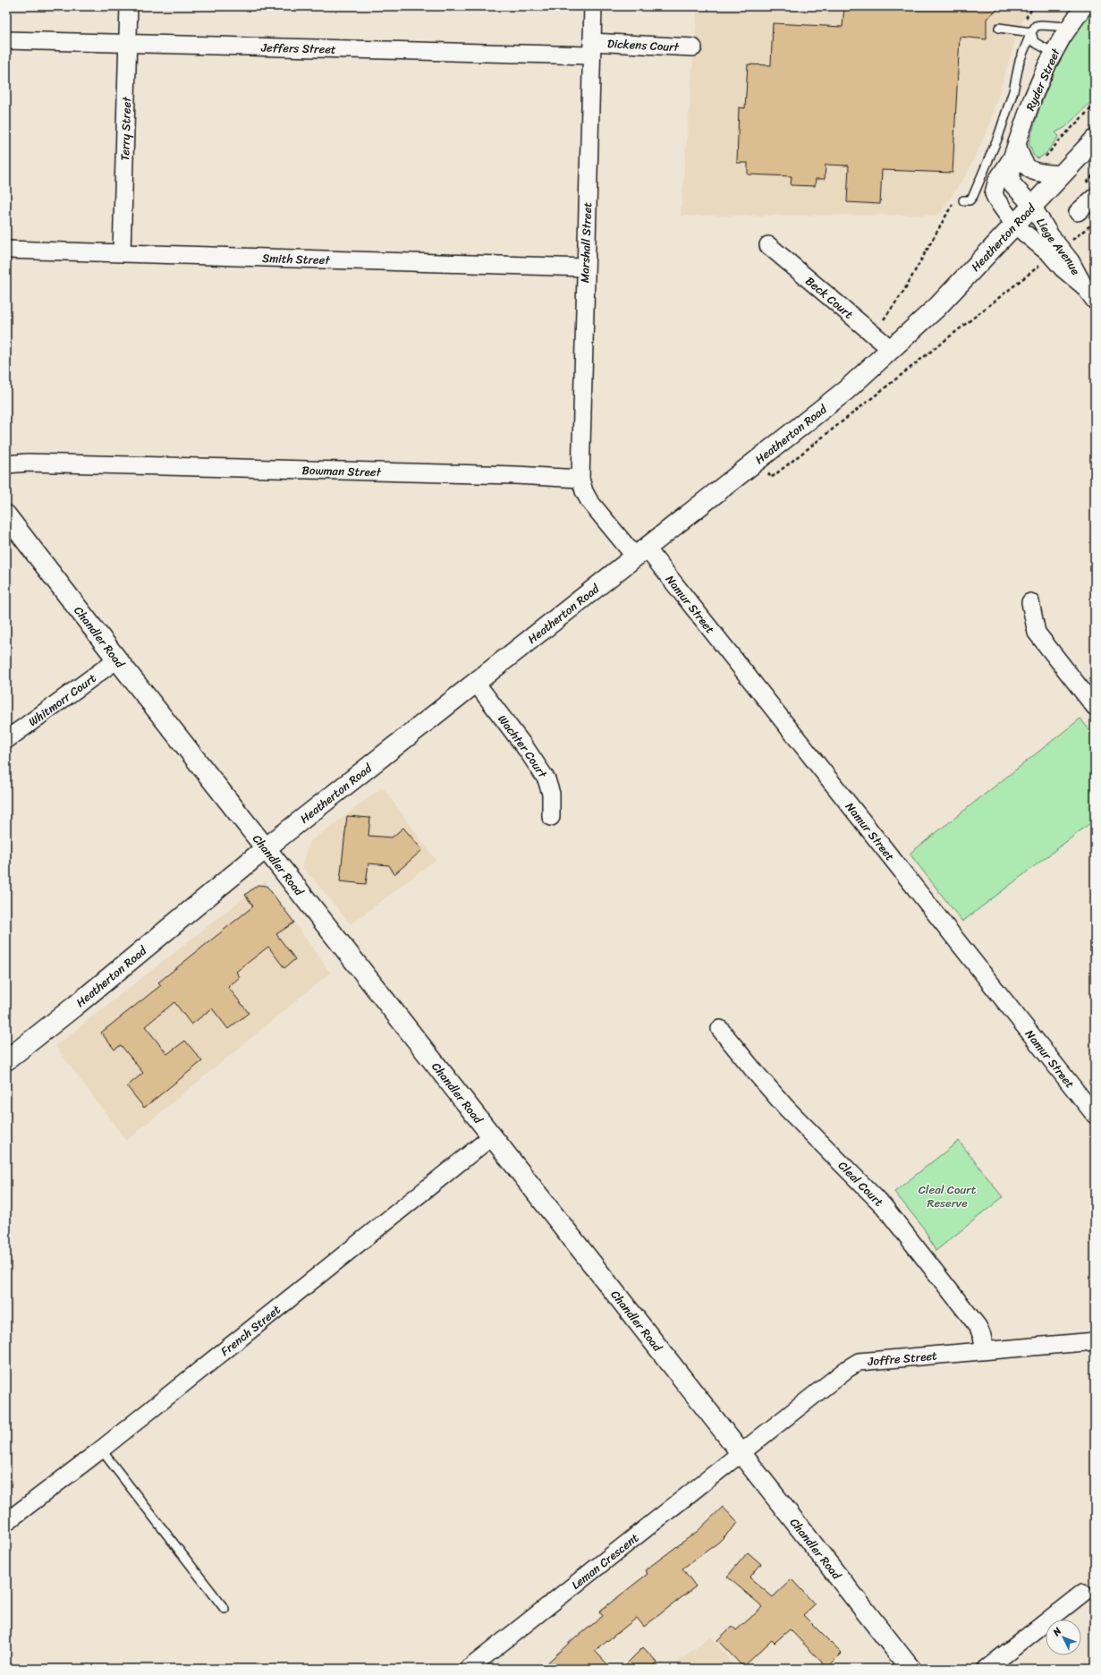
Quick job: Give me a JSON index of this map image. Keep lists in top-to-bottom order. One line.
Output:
{"streets":{"main road":["Heatherton Road","Chandler Road"],"street":["Dickens Court","Jeffers Street","Ryder Street","Terry Street","Marshall Street","Liege Avenue","Smith Street","Beck Court","Bowman Street","Namur Street","Whitmorr Court","Wachter Court","Cleal Court","French Street","Joffre Street","Leman Crescent"]},"crossings":[["Dickens Court","Jeffers Street"],["Dickens Court","Marshall Street"],["Jeffers Street","Terry Street"],["Jeffers Street","Marshall Street"],["Ryder Street","Heatherton Road"],["Ryder Street","Liege Avenue"],["Terry Street","Smith Street"],["Heatherton Road","Liege Avenue"],["Heatherton Road","Beck Court"],["Heatherton Road","Namur Street"],["Heatherton Road","Chandler Road"],["Heatherton Road","Wachter Court"],["Marshall Street","Smith Street"],["Marshall Street","Bowman Street"],["Chandler Road","Whitmorr Court"],["Chandler Road","French Street"],["Chandler Road","Joffre Street"],["Chandler Road","Leman Crescent"],["Cleal Court","Joffre Street"],["Joffre Street","Leman Crescent"]],"parks":["Cleal Court Reserve"],"north":"top left"}
